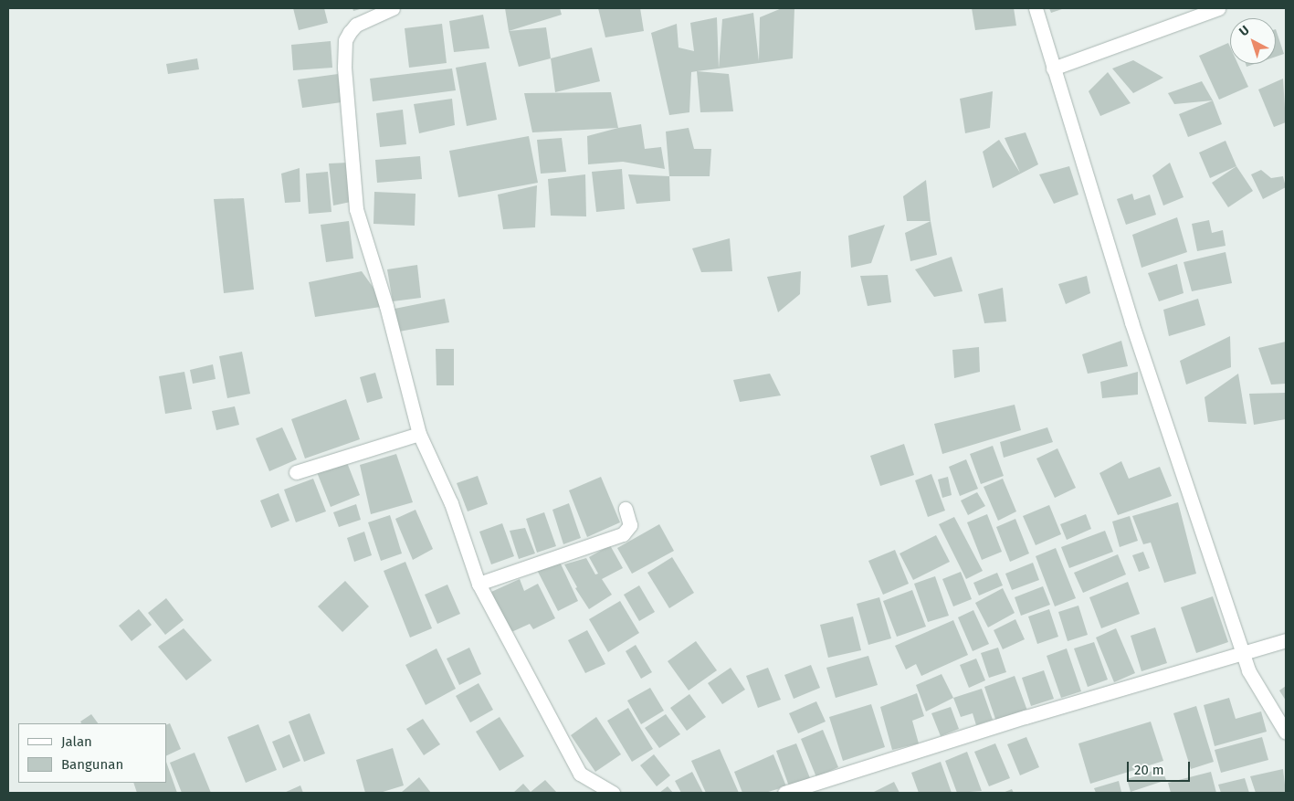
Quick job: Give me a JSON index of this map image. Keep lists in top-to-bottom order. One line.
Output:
{"legend":["Jalan","Bangunan"],"scale_bar":"20 m","north":"top left"}
